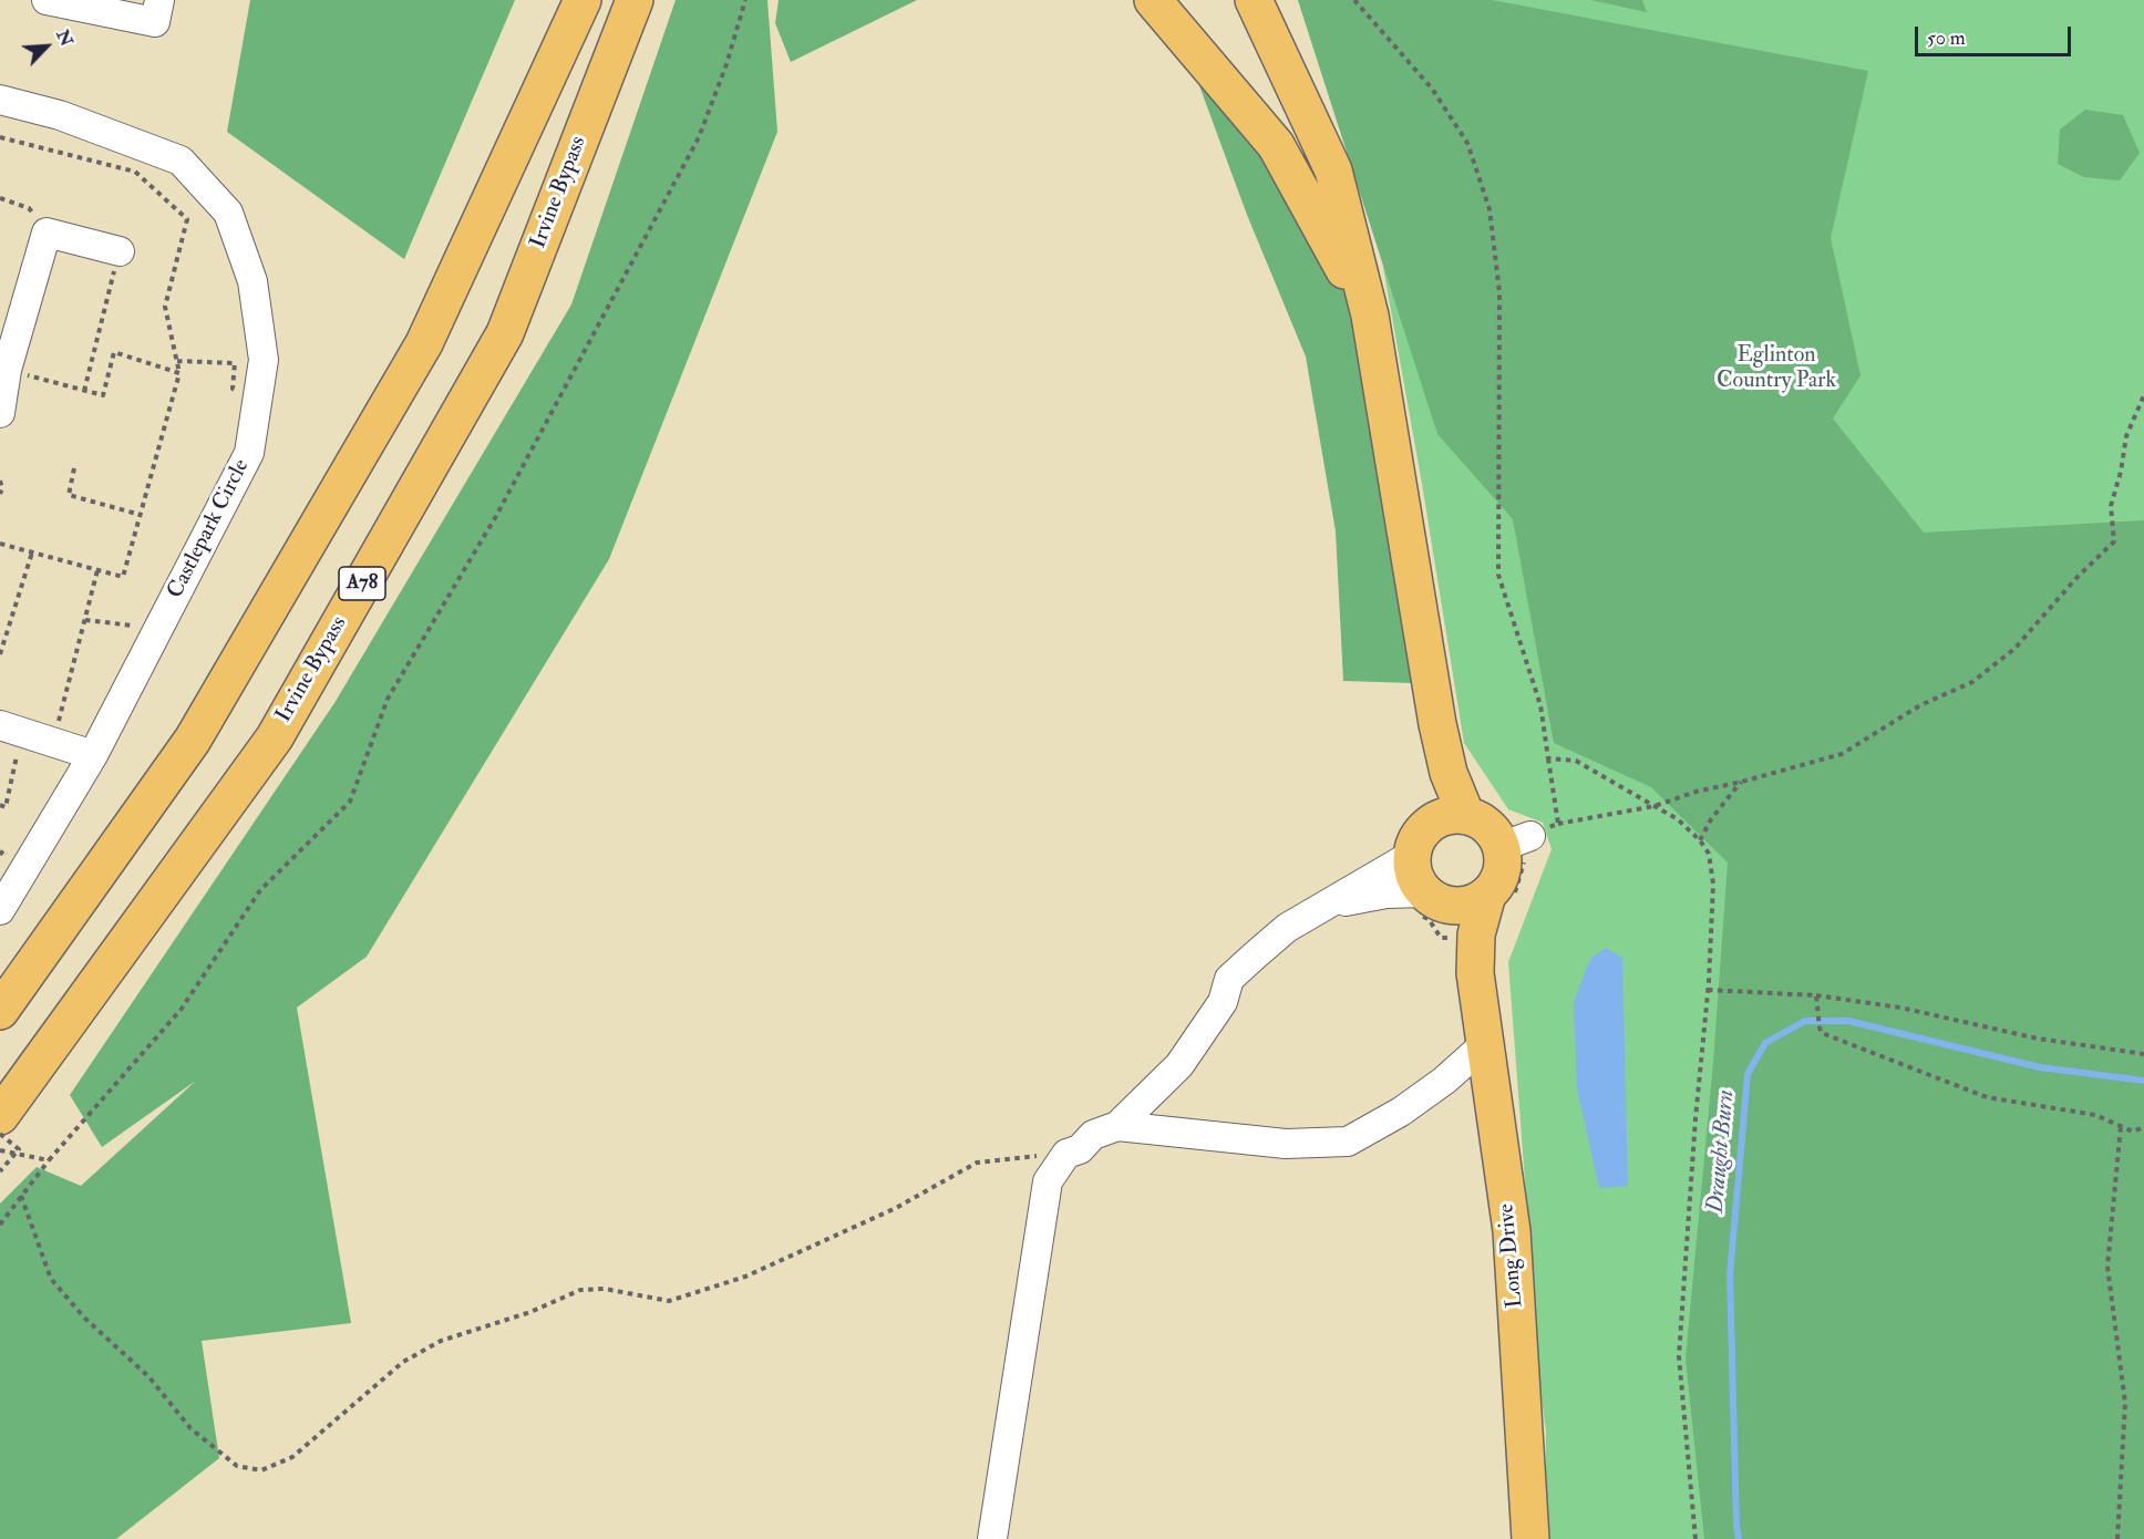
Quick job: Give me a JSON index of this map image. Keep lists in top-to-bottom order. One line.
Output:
{"streets":{"main road":["Irvine Bypass","A78","Long Drive"],"street":["Castlepark Circle"]},"water":["Draught Burn"],"parks":["Eglinton Country Park"],"scale_bar":"50 m","north":"top right"}
